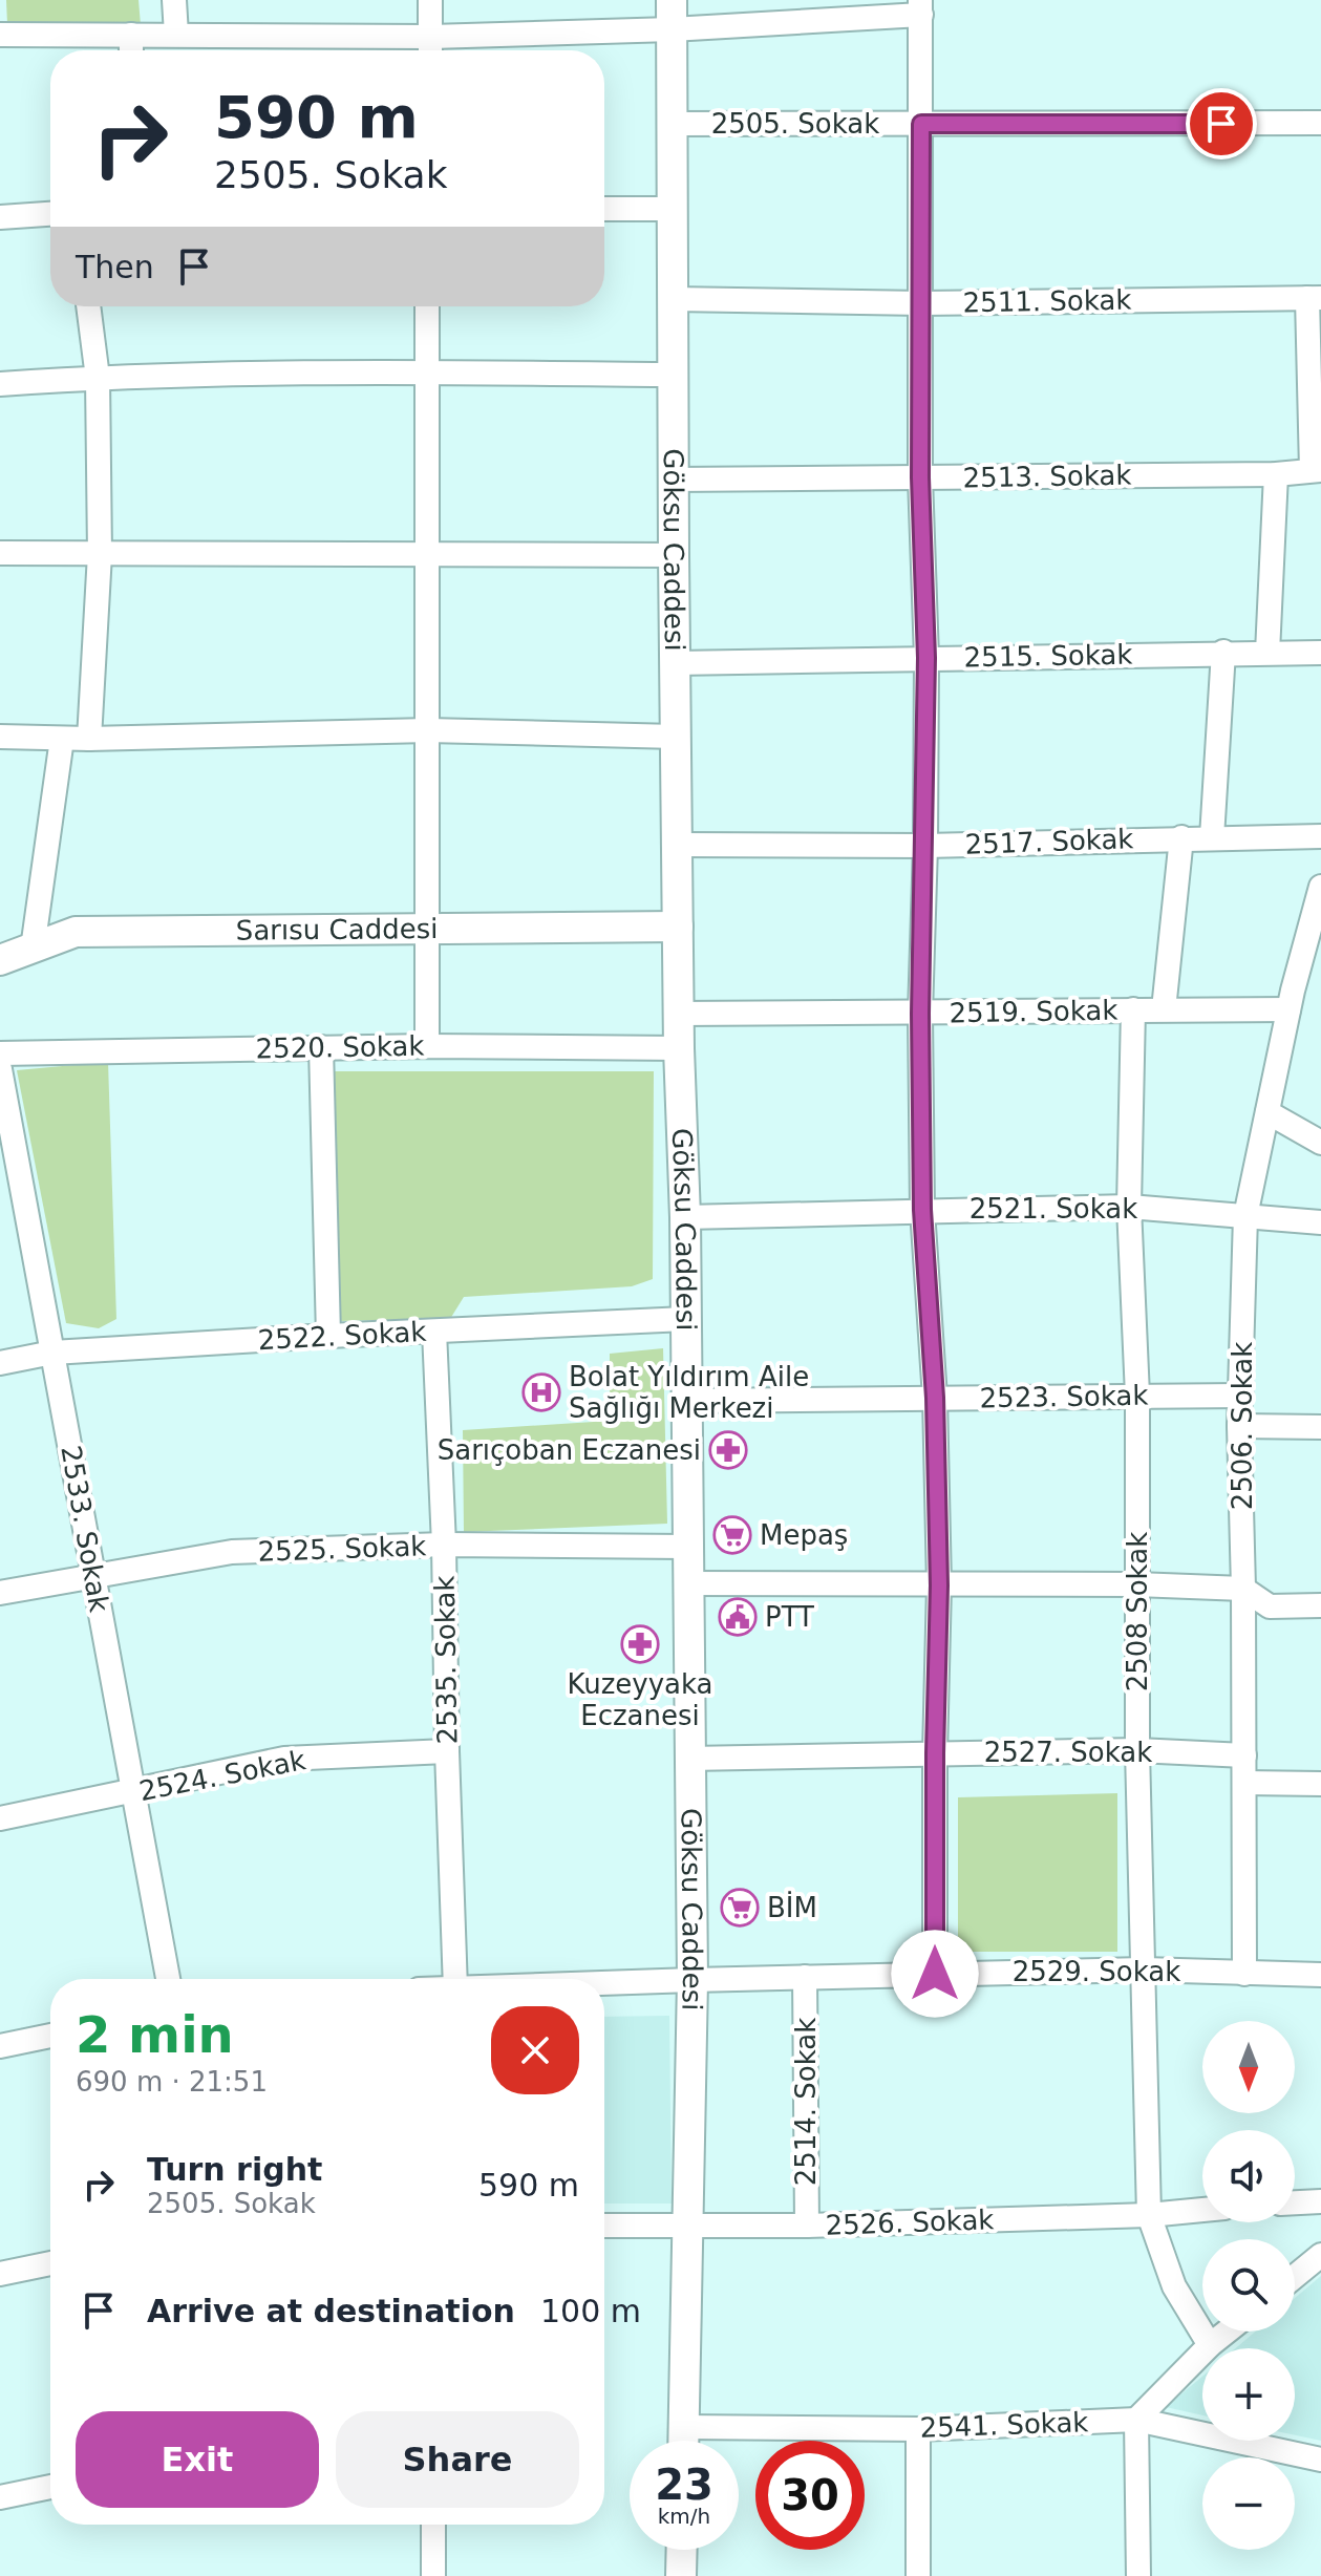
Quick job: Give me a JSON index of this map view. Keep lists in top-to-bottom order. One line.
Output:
{"streets":{"street":["2505. Sokak","2511. Sokak","2513. Sokak","Göksu Caddesi","2515. Sokak","2517. Sokak","Sarısu Caddesi","2519. Sokak","2520. Sokak","2521. Sokak","2522. Sokak","2523. Sokak","2506. Sokak","2533. Sokak","2525. Sokak","2508 Sokak","2535. Sokak","2527. Sokak","2524. Sokak","2529. Sokak","2514. Sokak","2526. Sokak","2541. Sokak"]},"crossings":[["2505. Sokak","Göksu Caddesi"],["2511. Sokak","Göksu Caddesi"],["2513. Sokak","Göksu Caddesi"],["Göksu Caddesi","2515. Sokak"],["Göksu Caddesi","2517. Sokak"],["Göksu Caddesi","Sarısu Caddesi"],["Göksu Caddesi","2519. Sokak"],["Göksu Caddesi","2520. Sokak"],["Göksu Caddesi","2521. Sokak"],["Göksu Caddesi","2522. Sokak"],["Göksu Caddesi","2523. Sokak"],["Göksu Caddesi","2525. Sokak"],["Göksu Caddesi","2527. Sokak"],["Göksu Caddesi","2529. Sokak"],["Göksu Caddesi","2526. Sokak"],["Göksu Caddesi","2541. Sokak"],["2519. Sokak","2506. Sokak"],["2519. Sokak","2508 Sokak"],["2521. Sokak","2506. Sokak"],["2521. Sokak","2508 Sokak"],["2522. Sokak","2533. Sokak"],["2522. Sokak","2535. Sokak"],["2523. Sokak","2506. Sokak"],["2523. Sokak","2508 Sokak"],["2506. Sokak","2527. Sokak"],["2506. Sokak","2529. Sokak"],["2533. Sokak","2525. Sokak"],["2533. Sokak","2524. Sokak"],["2525. Sokak","2535. Sokak"],["2508 Sokak","2527. Sokak"],["2508 Sokak","2529. Sokak"],["2508 Sokak","2526. Sokak"],["2535. Sokak","2524. Sokak"],["2529. Sokak","2514. Sokak"],["2514. Sokak","2526. Sokak"]],"places":{"hospital":["Bolat Yıldırım Aile Sağlığı Merkezi"],"pharmacy":["Sarıçoban Eczanesi","Kuzeyyaka Eczanesi"],"supermarket":["Mepaş","BİM"],"public building":["PTT"]},"north":"bottom","page":{"turn":["590 m","2505. Sokak"],"then":"Then","heading":["2 min","690 m · 21:51"],"map_buttons":["+","−"],"list":[{"name":"Turn right","note":"2505. Sokak","value":"590 m"},{"name":"Arrive at destination","value":"100 m"}],"buttons":["Exit","Share"],"speed":"23 km/h","limit":"30"}}
